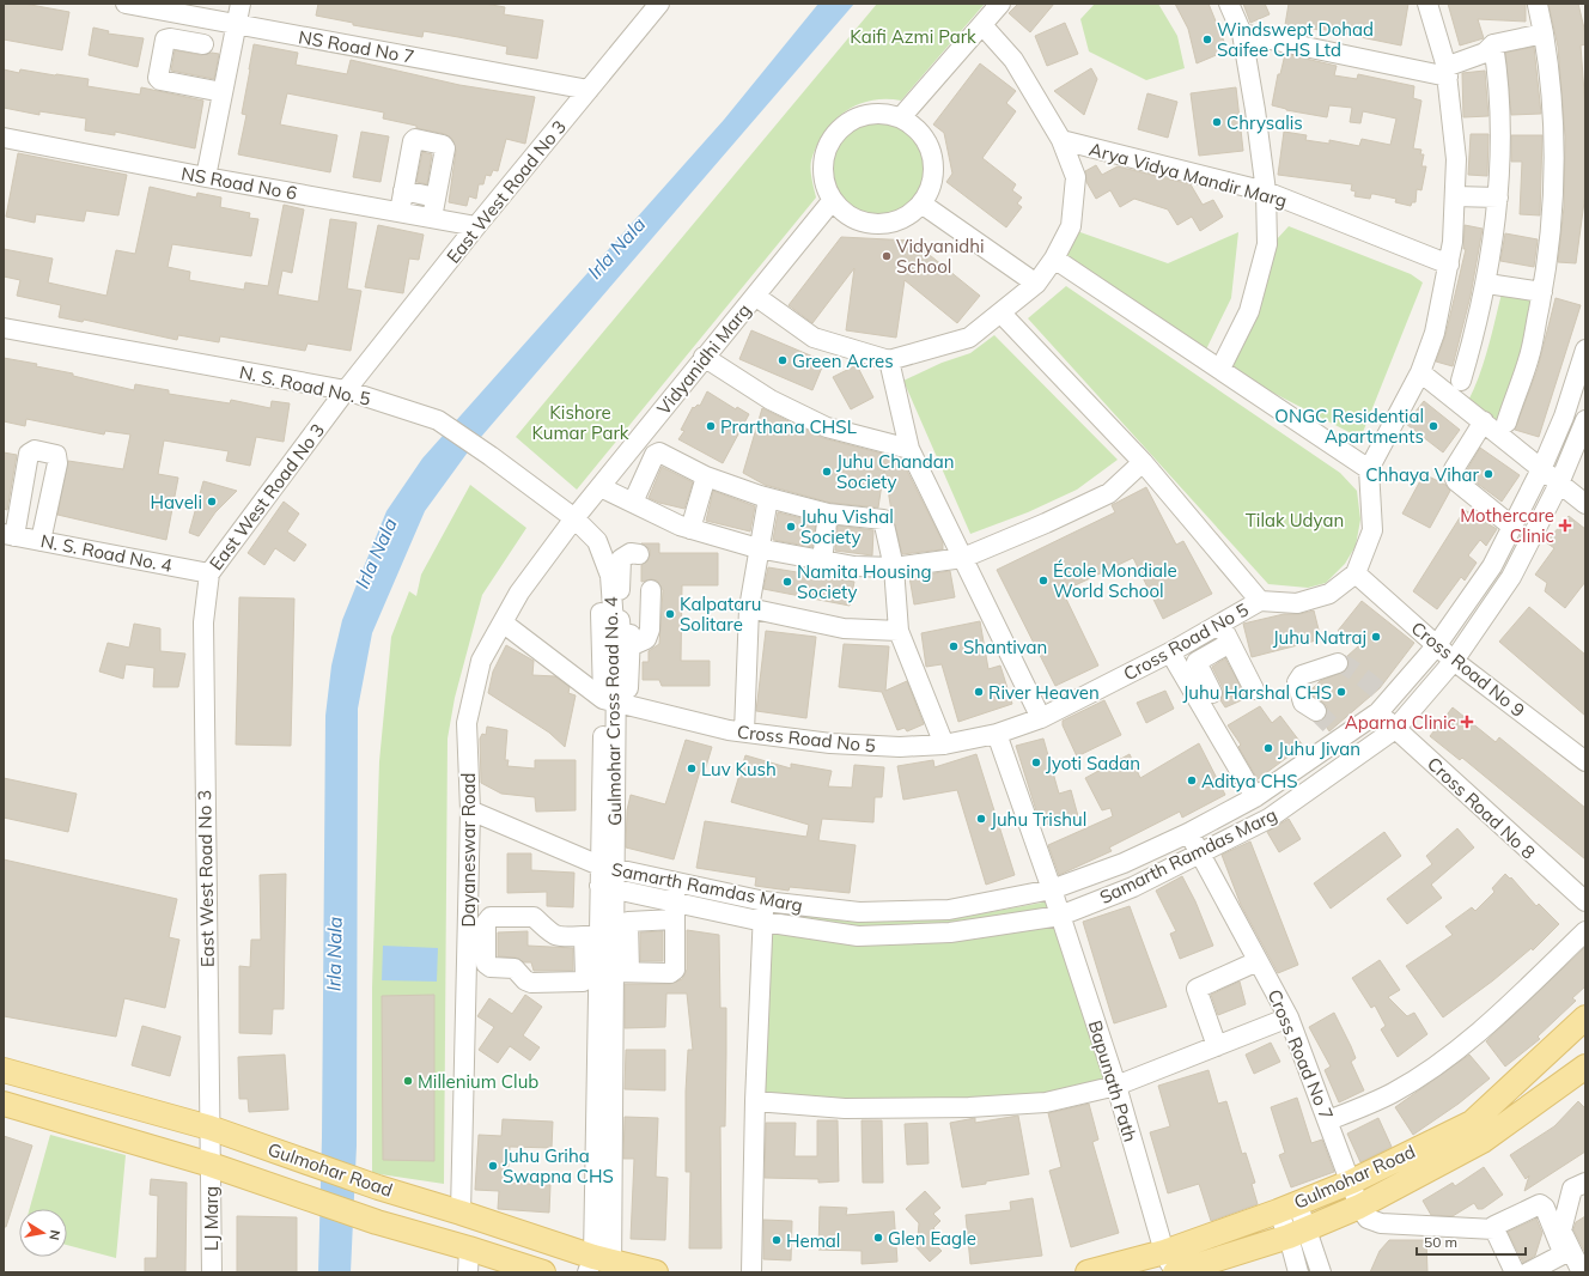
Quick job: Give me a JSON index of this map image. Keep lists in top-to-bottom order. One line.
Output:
{"streets":{"main road":["Gulmohar Road"],"street":["NS Road No 7","Arya Vidya Mandir Marg","NS Road No 6","East West Road No 3","Vidyanidhi Marg","N. S. Road No. 5","N. S. Road No. 4","Cross Road No 5","Cross Road No 9","Gulmohar Cross Road No. 4","Cross Road No 8","Dayaneswar Road","Samarth Ramdas Marg","Cross Road No 7","Bapunath Path","LJ Marg"]},"crossings":[["NS Road No 7","East West Road No 3"],["NS Road No 6","East West Road No 3"],["East West Road No 3","N. S. Road No. 5"],["East West Road No 3","N. S. Road No. 4"],["East West Road No 3","Gulmohar Road"],["East West Road No 3","LJ Marg"],["Vidyanidhi Marg","N. S. Road No. 5"],["Vidyanidhi Marg","Gulmohar Cross Road No. 4"],["Vidyanidhi Marg","Dayaneswar Road"],["N. S. Road No. 5","Gulmohar Cross Road No. 4"],["N. S. Road No. 5","Dayaneswar Road"],["Cross Road No 5","Cross Road No 9"],["Cross Road No 5","Gulmohar Cross Road No. 4"],["Cross Road No 5","Bapunath Path"],["Cross Road No 9","Samarth Ramdas Marg"],["Gulmohar Cross Road No. 4","Dayaneswar Road"],["Gulmohar Cross Road No. 4","Samarth Ramdas Marg"],["Gulmohar Cross Road No. 4","Gulmohar Road"],["Cross Road No 8","Samarth Ramdas Marg"],["Dayaneswar Road","Samarth Ramdas Marg"],["Dayaneswar Road","Gulmohar Road"],["Samarth Ramdas Marg","Cross Road No 7"],["Samarth Ramdas Marg","Bapunath Path"],["Cross Road No 7","Gulmohar Road"],["Bapunath Path","Gulmohar Road"],["Gulmohar Road","LJ Marg"]],"water":["Irla Nala"],"parks":["Kaifi Azmi Park","Kishore Kumar Park","Tilak Udyan"],"places":{"other":["Windswept Dohad Saifee CHS Ltd","Chrysalis","Vidyanidhi School","Green Acres","Prarthana CHSL","ONGC Residential Apartments","Juhu Chandan Society","Chhaya Vihar","Haveli","Juhu Vishal Society","École Mondiale World School","Namita Housing Society","Kalpataru Solitare","Juhu Natraj","Shantivan","River Heaven","Juhu Harshal CHS","Juhu Jivan","Jyoti Sadan","Luv Kush","Aditya CHS","Juhu Trishul","Millenium Club","Juhu Griha Swapna CHS","Glen Eagle","Hemal"],"health":["Mothercare Clinic","Aparna Clinic"]},"scale_bar":"50 m","north":"right"}
